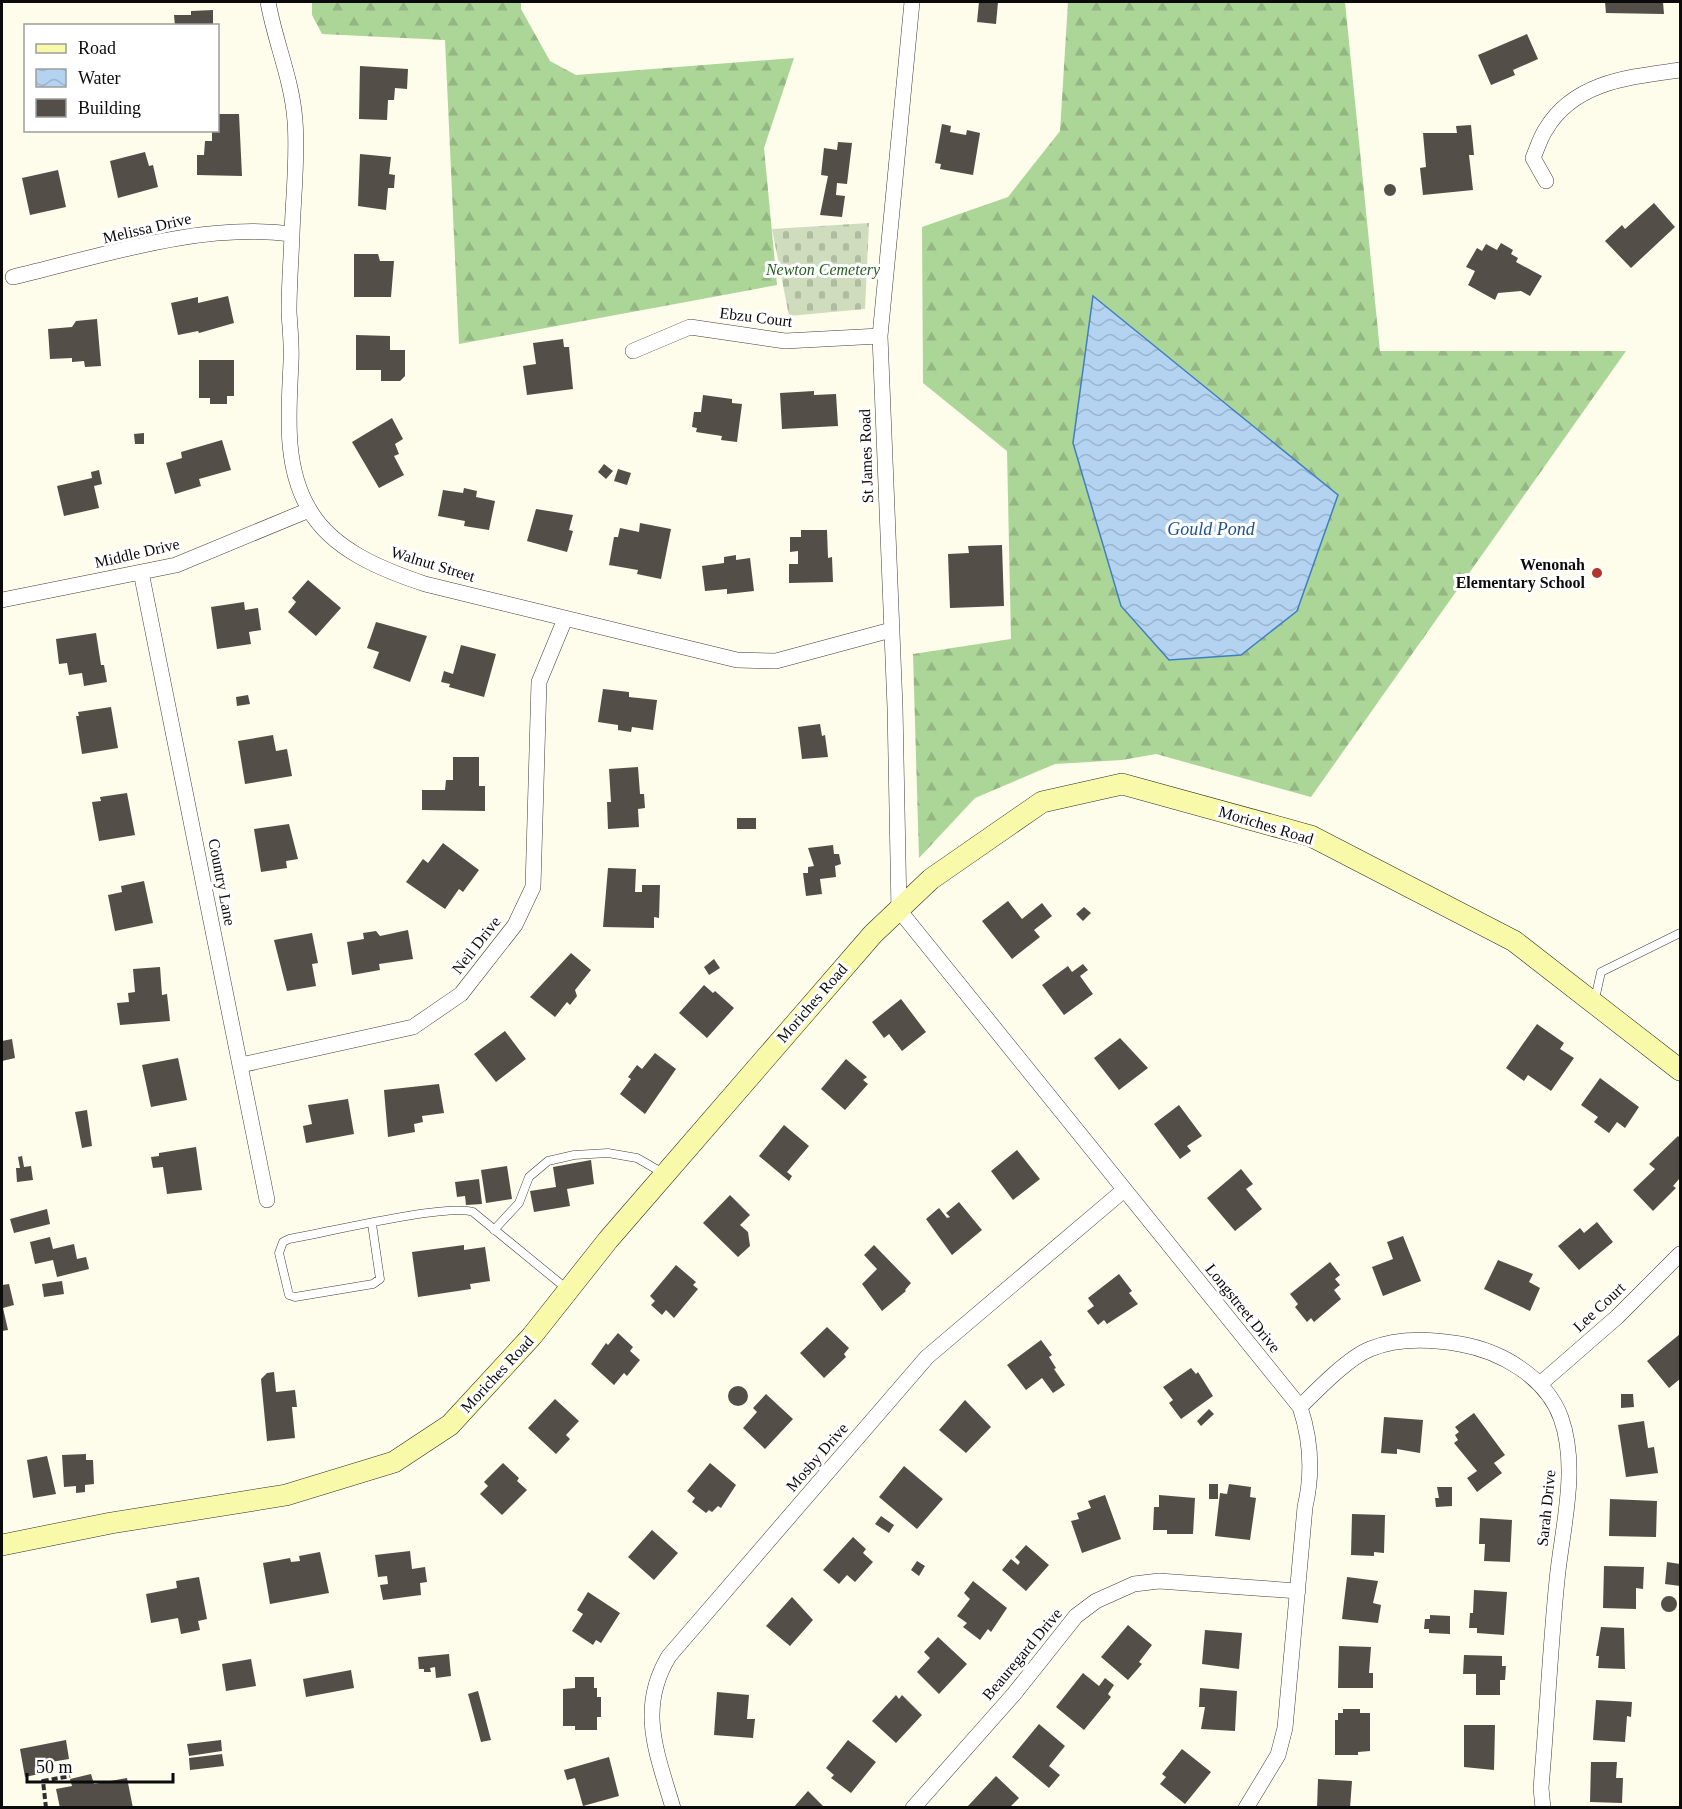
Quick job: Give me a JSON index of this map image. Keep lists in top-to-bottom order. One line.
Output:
{"streets":{"street":["Melissa Drive","Ebzu Court","St James Road","Middle Drive","Walnut Street","Moriches Road","Country Lane","Neil Drive","Lee Court","Longstreet Drive","Mosby Drive","Sarah Drive","Beauregard Drive"]},"crossings":[["Melissa Drive","Walnut Street"],["Ebzu Court","St James Road"],["St James Road","Walnut Street"],["St James Road","Moriches Road"],["St James Road","Longstreet Drive"],["Middle Drive","Walnut Street"],["Middle Drive","Country Lane"],["Walnut Street","Neil Drive"],["Moriches Road","Longstreet Drive"],["Country Lane","Neil Drive"],["Lee Court","Sarah Drive"],["Longstreet Drive","Mosby Drive"],["Longstreet Drive","Sarah Drive"],["Longstreet Drive","Beauregard Drive"]],"water":["Gould Pond"],"parks":["Newton Cemetery"],"places":["Wenonah Elementary School"],"legend":["Road","Water","Building"],"scale_bar":"50 m"}
